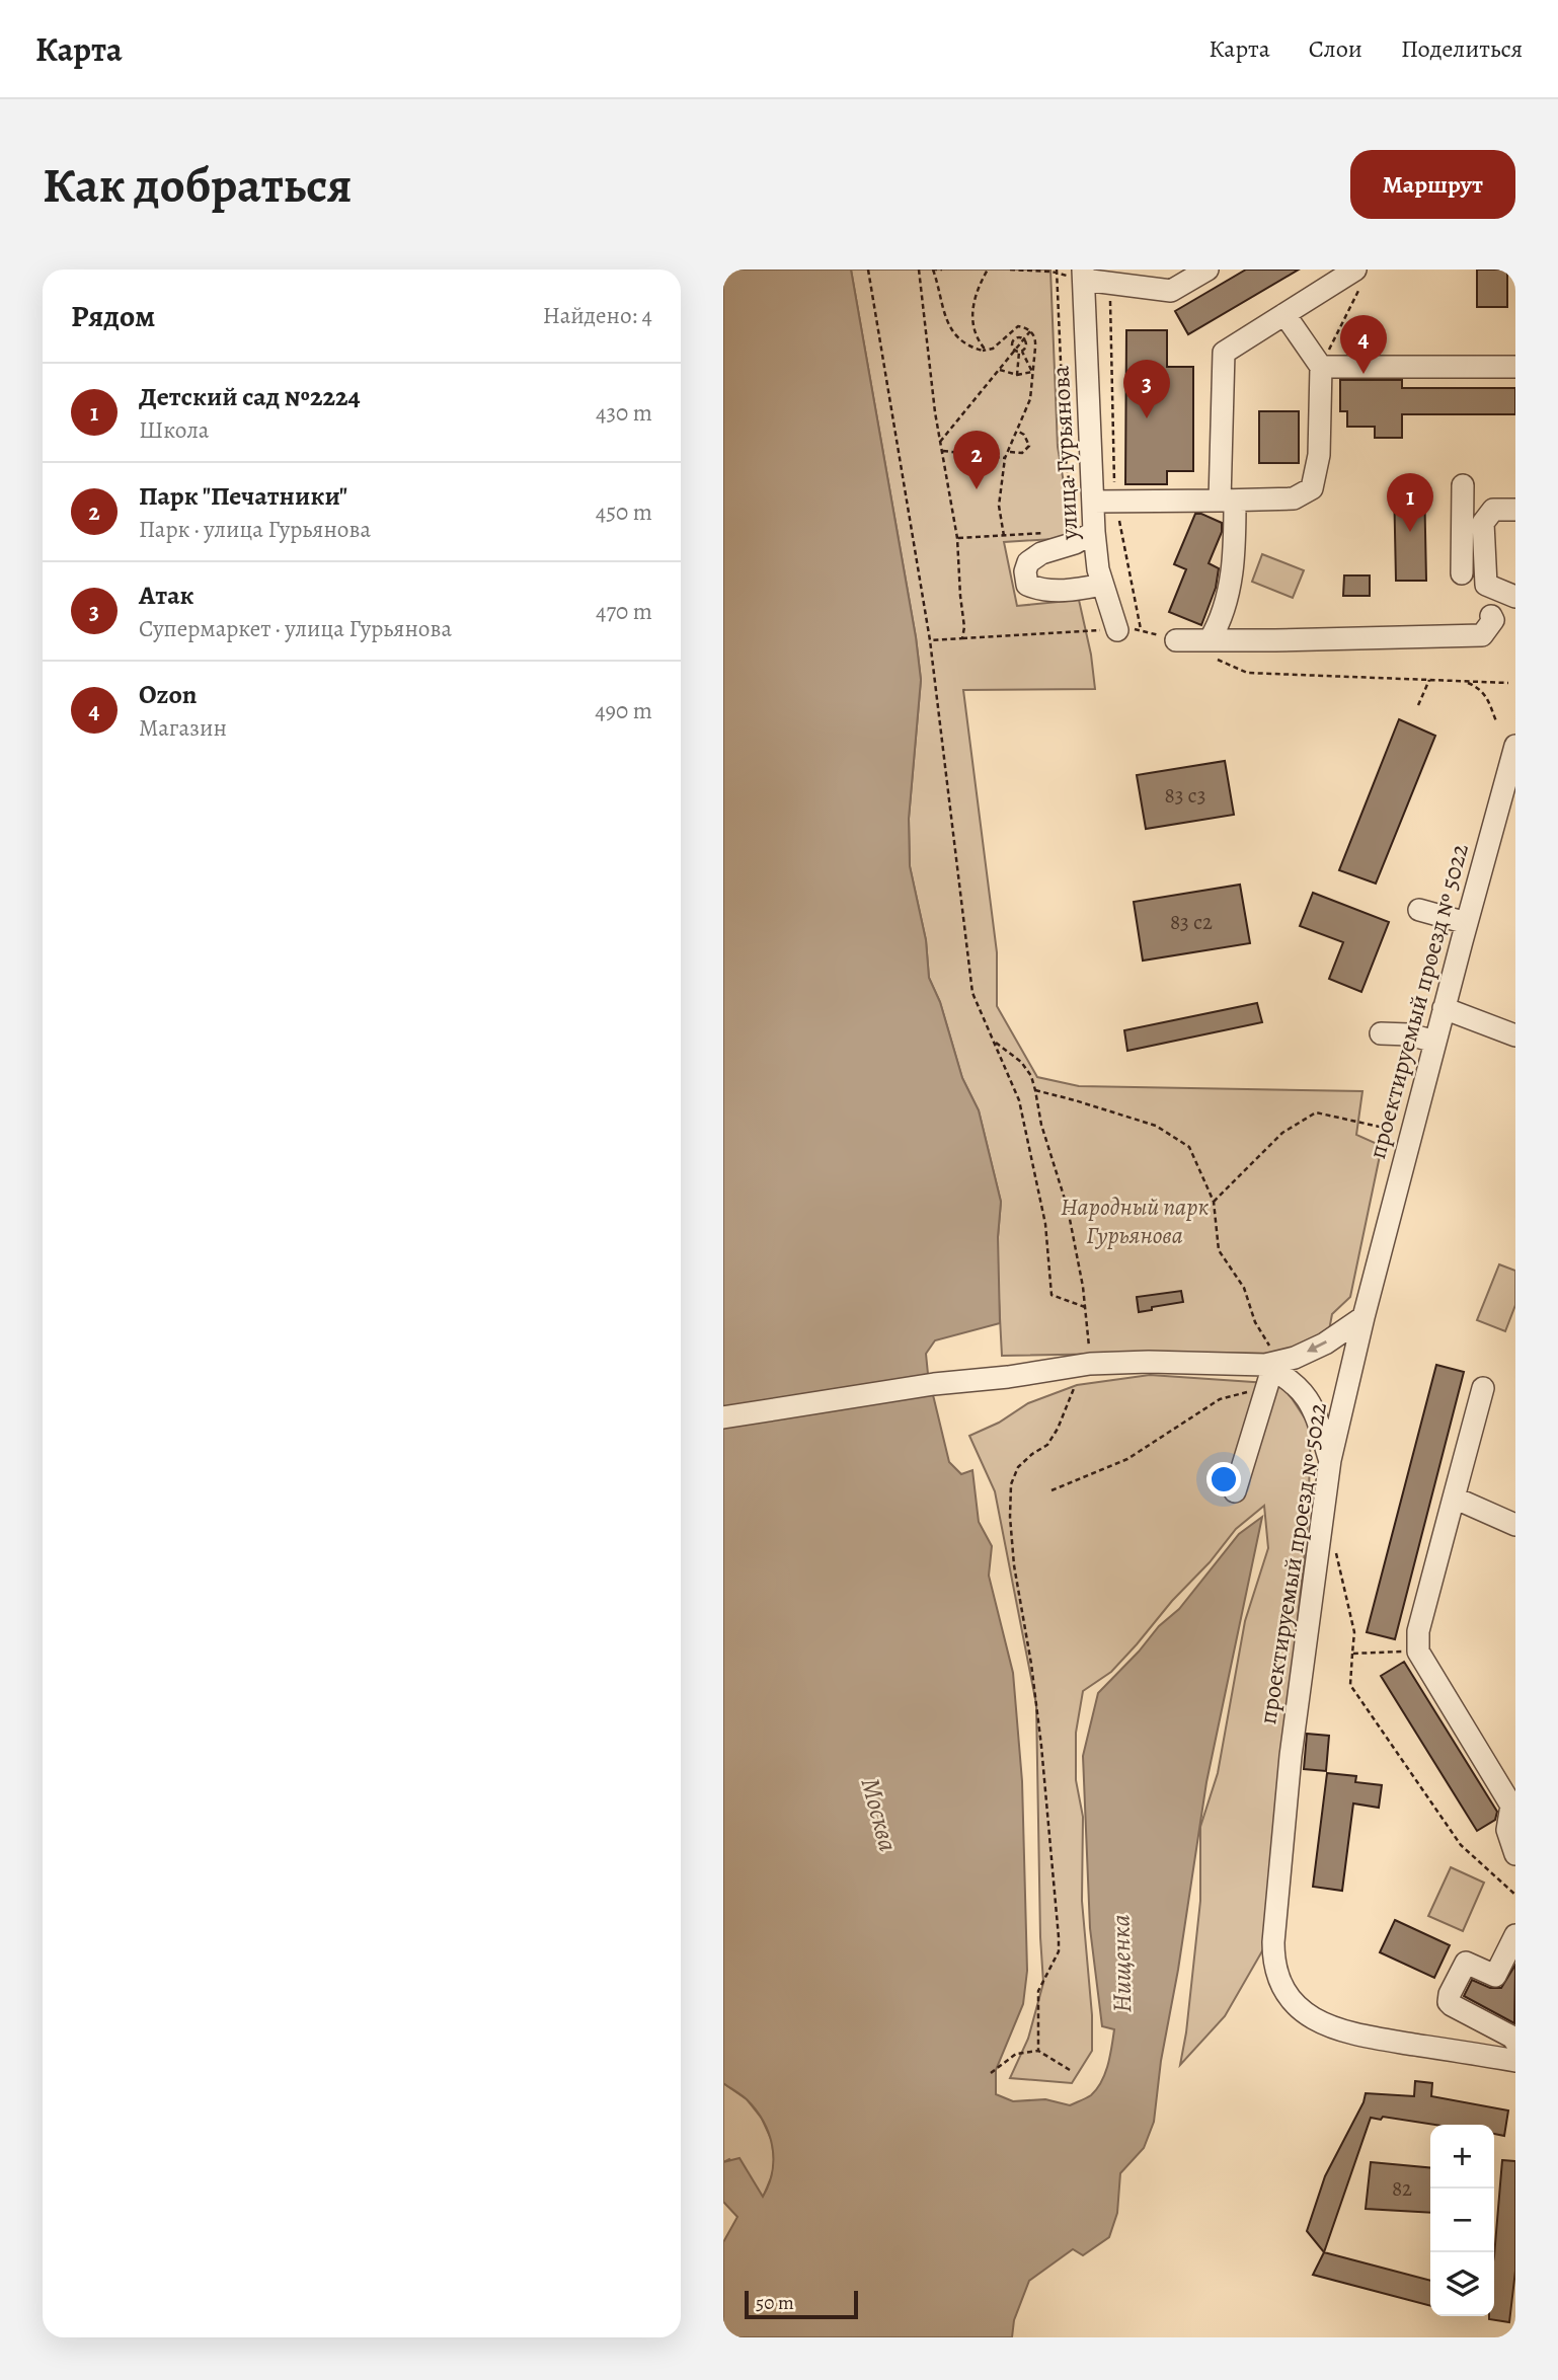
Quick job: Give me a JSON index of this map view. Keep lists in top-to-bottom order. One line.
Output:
{"streets":{"street":["улица Гурьянова","проектируемый проезд № 5022"]},"water":["Москва","Нищенка"],"parks":["Народный парк Гурьянова"],"house_numbers":["83 с3","83 с2","82"],"scale_bar":"50 m","page":{"header":"Карта","nav":["Карта","Слои","Поделиться"],"buttons":"Маршрут","title":"Как добраться","heading":["Рядом","Найдено: 4"],"pins":["4","3","2","1"],"list":[{"mark":"1","name":"Детский сад №2224","note":"Школа","value":"430 m"},{"mark":"2","name":"Парк \"Печатники\"","note":"Парк · улица Гурьянова","value":"450 m"},{"mark":"3","name":"Атак","note":"Супермаркет · улица Гурьянова","value":"470 m"},{"mark":"4","name":"Ozon","note":"Магазин","value":"490 m"}],"map_buttons":["+","−"],"scale":"50 m"}}
